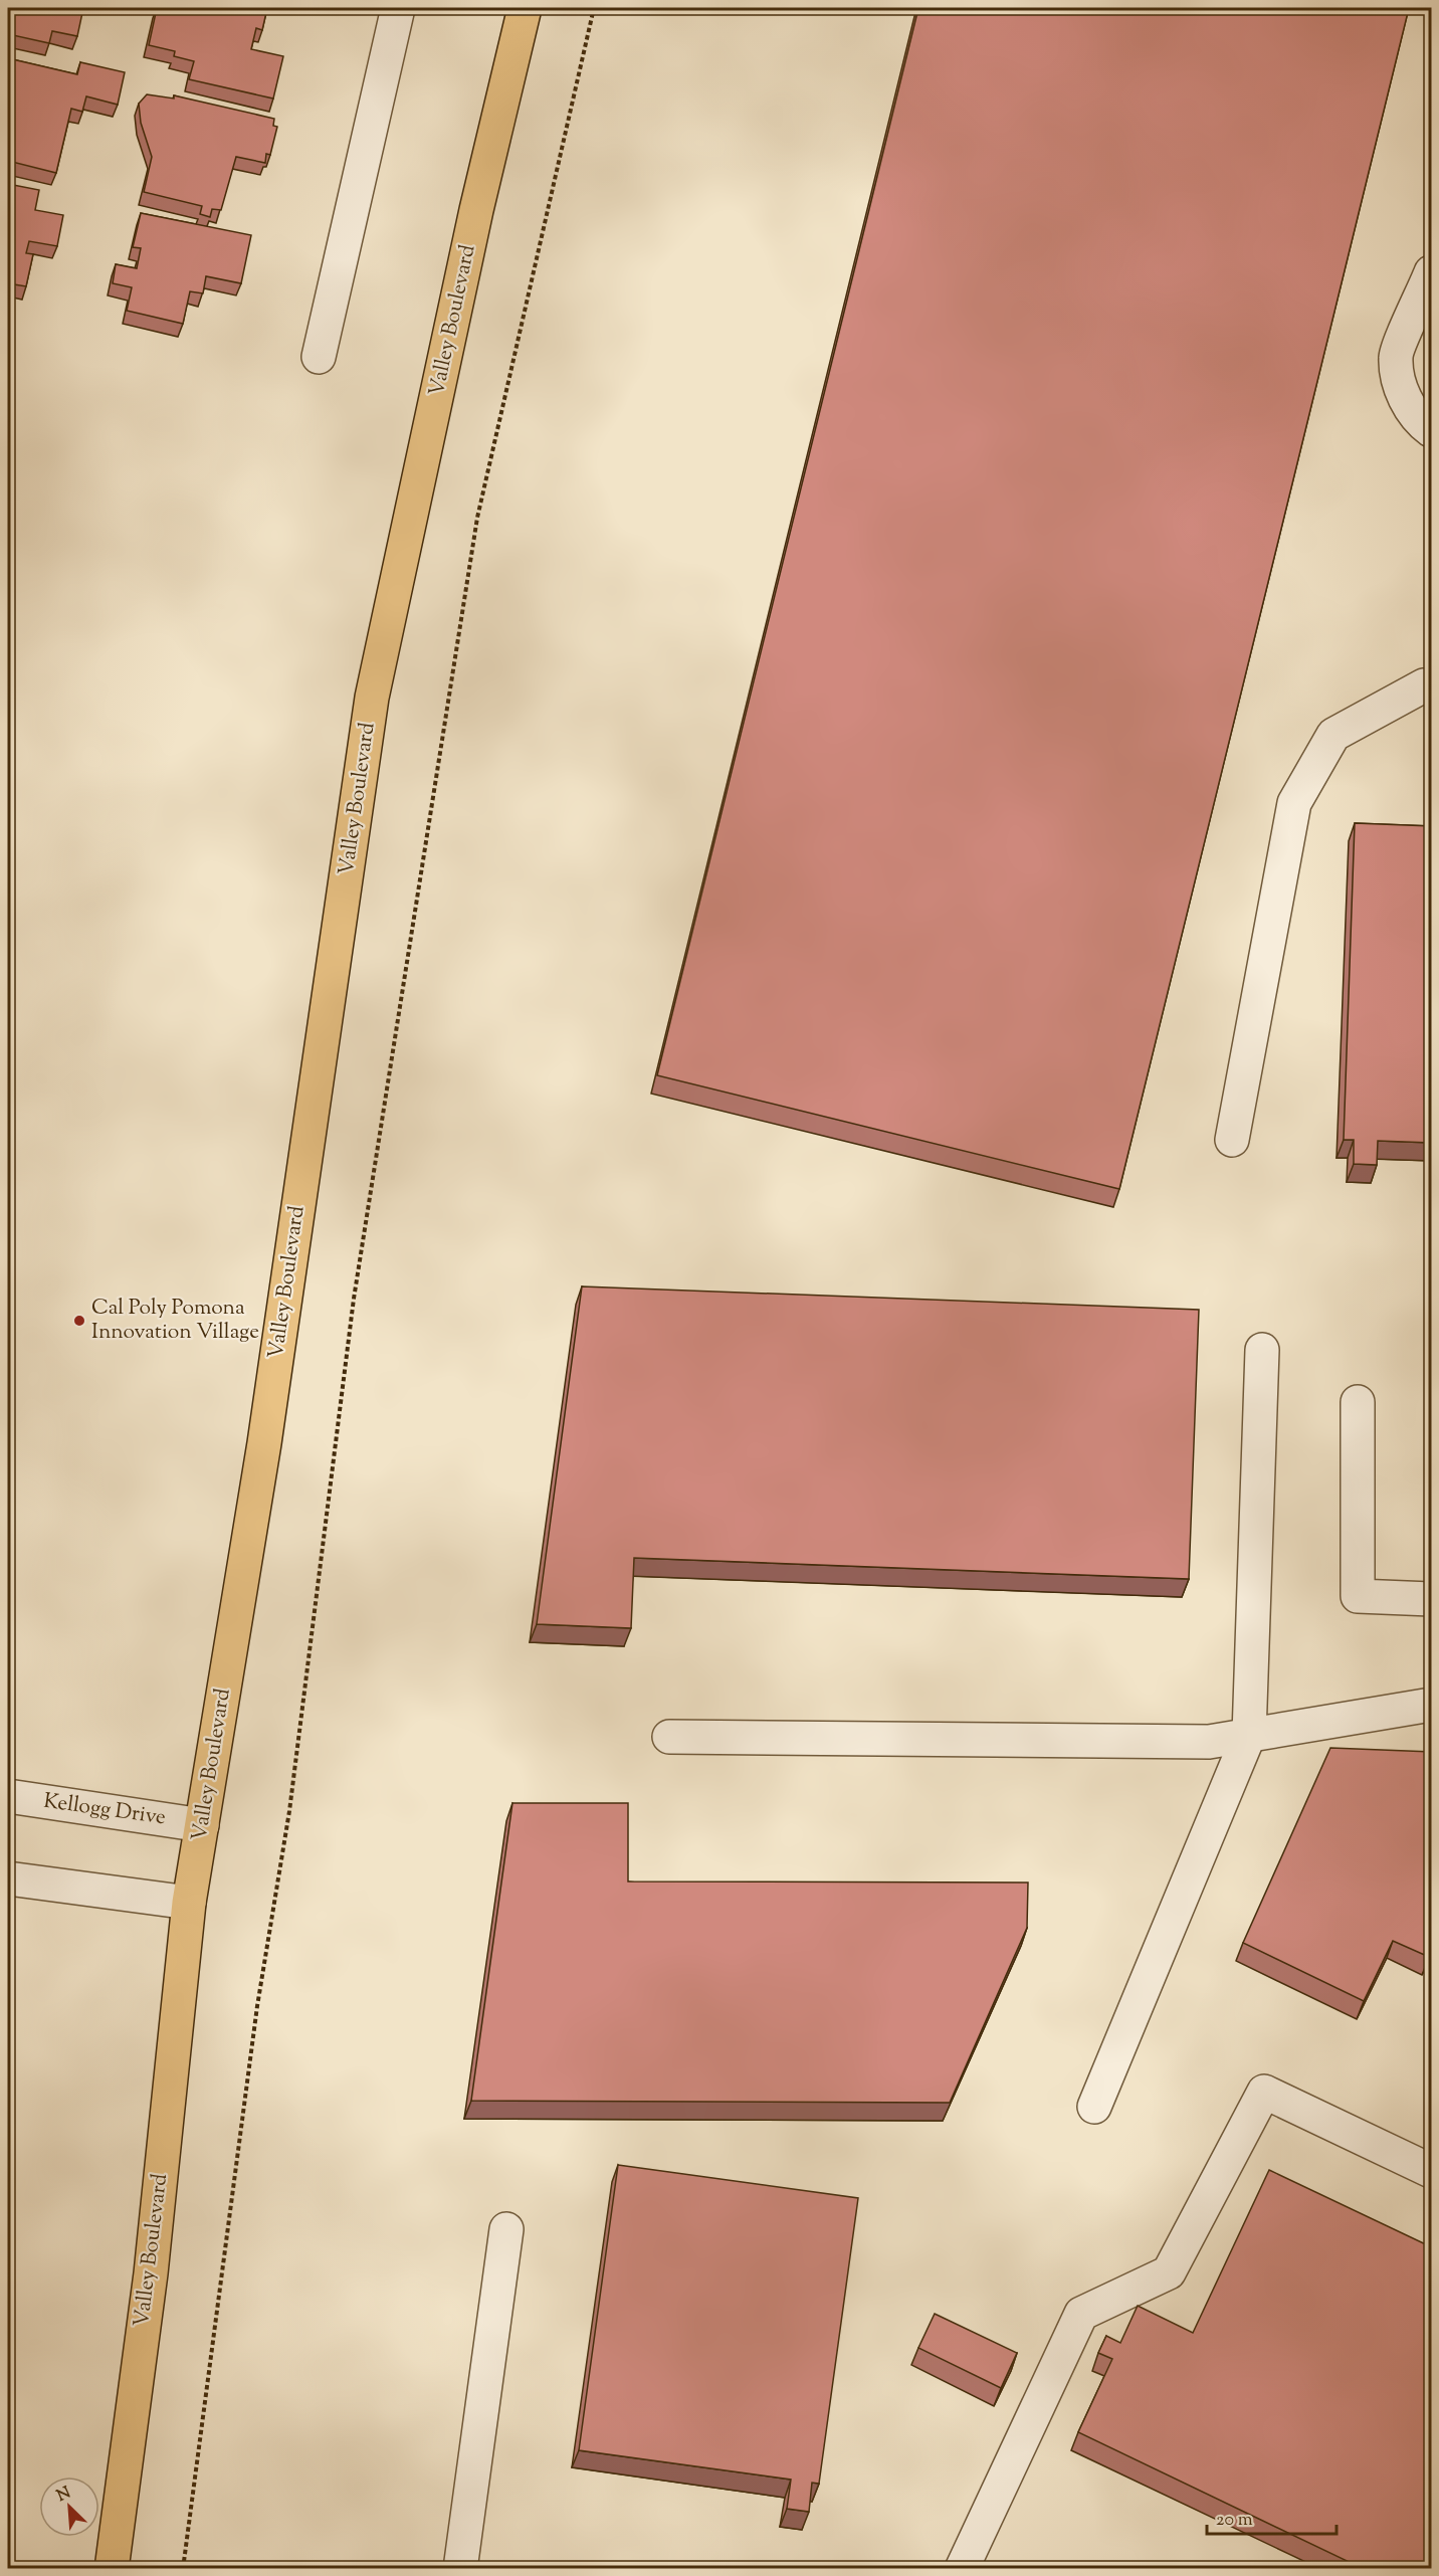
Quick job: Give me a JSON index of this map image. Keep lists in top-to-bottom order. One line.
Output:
{"streets":{"main road":["Valley Boulevard"],"street":["Kellogg Drive"]},"crossings":[["Valley Boulevard","Kellogg Drive"]],"places":["Cal Poly Pomona Innovation Village"],"scale_bar":"20 m","north":"top left"}
